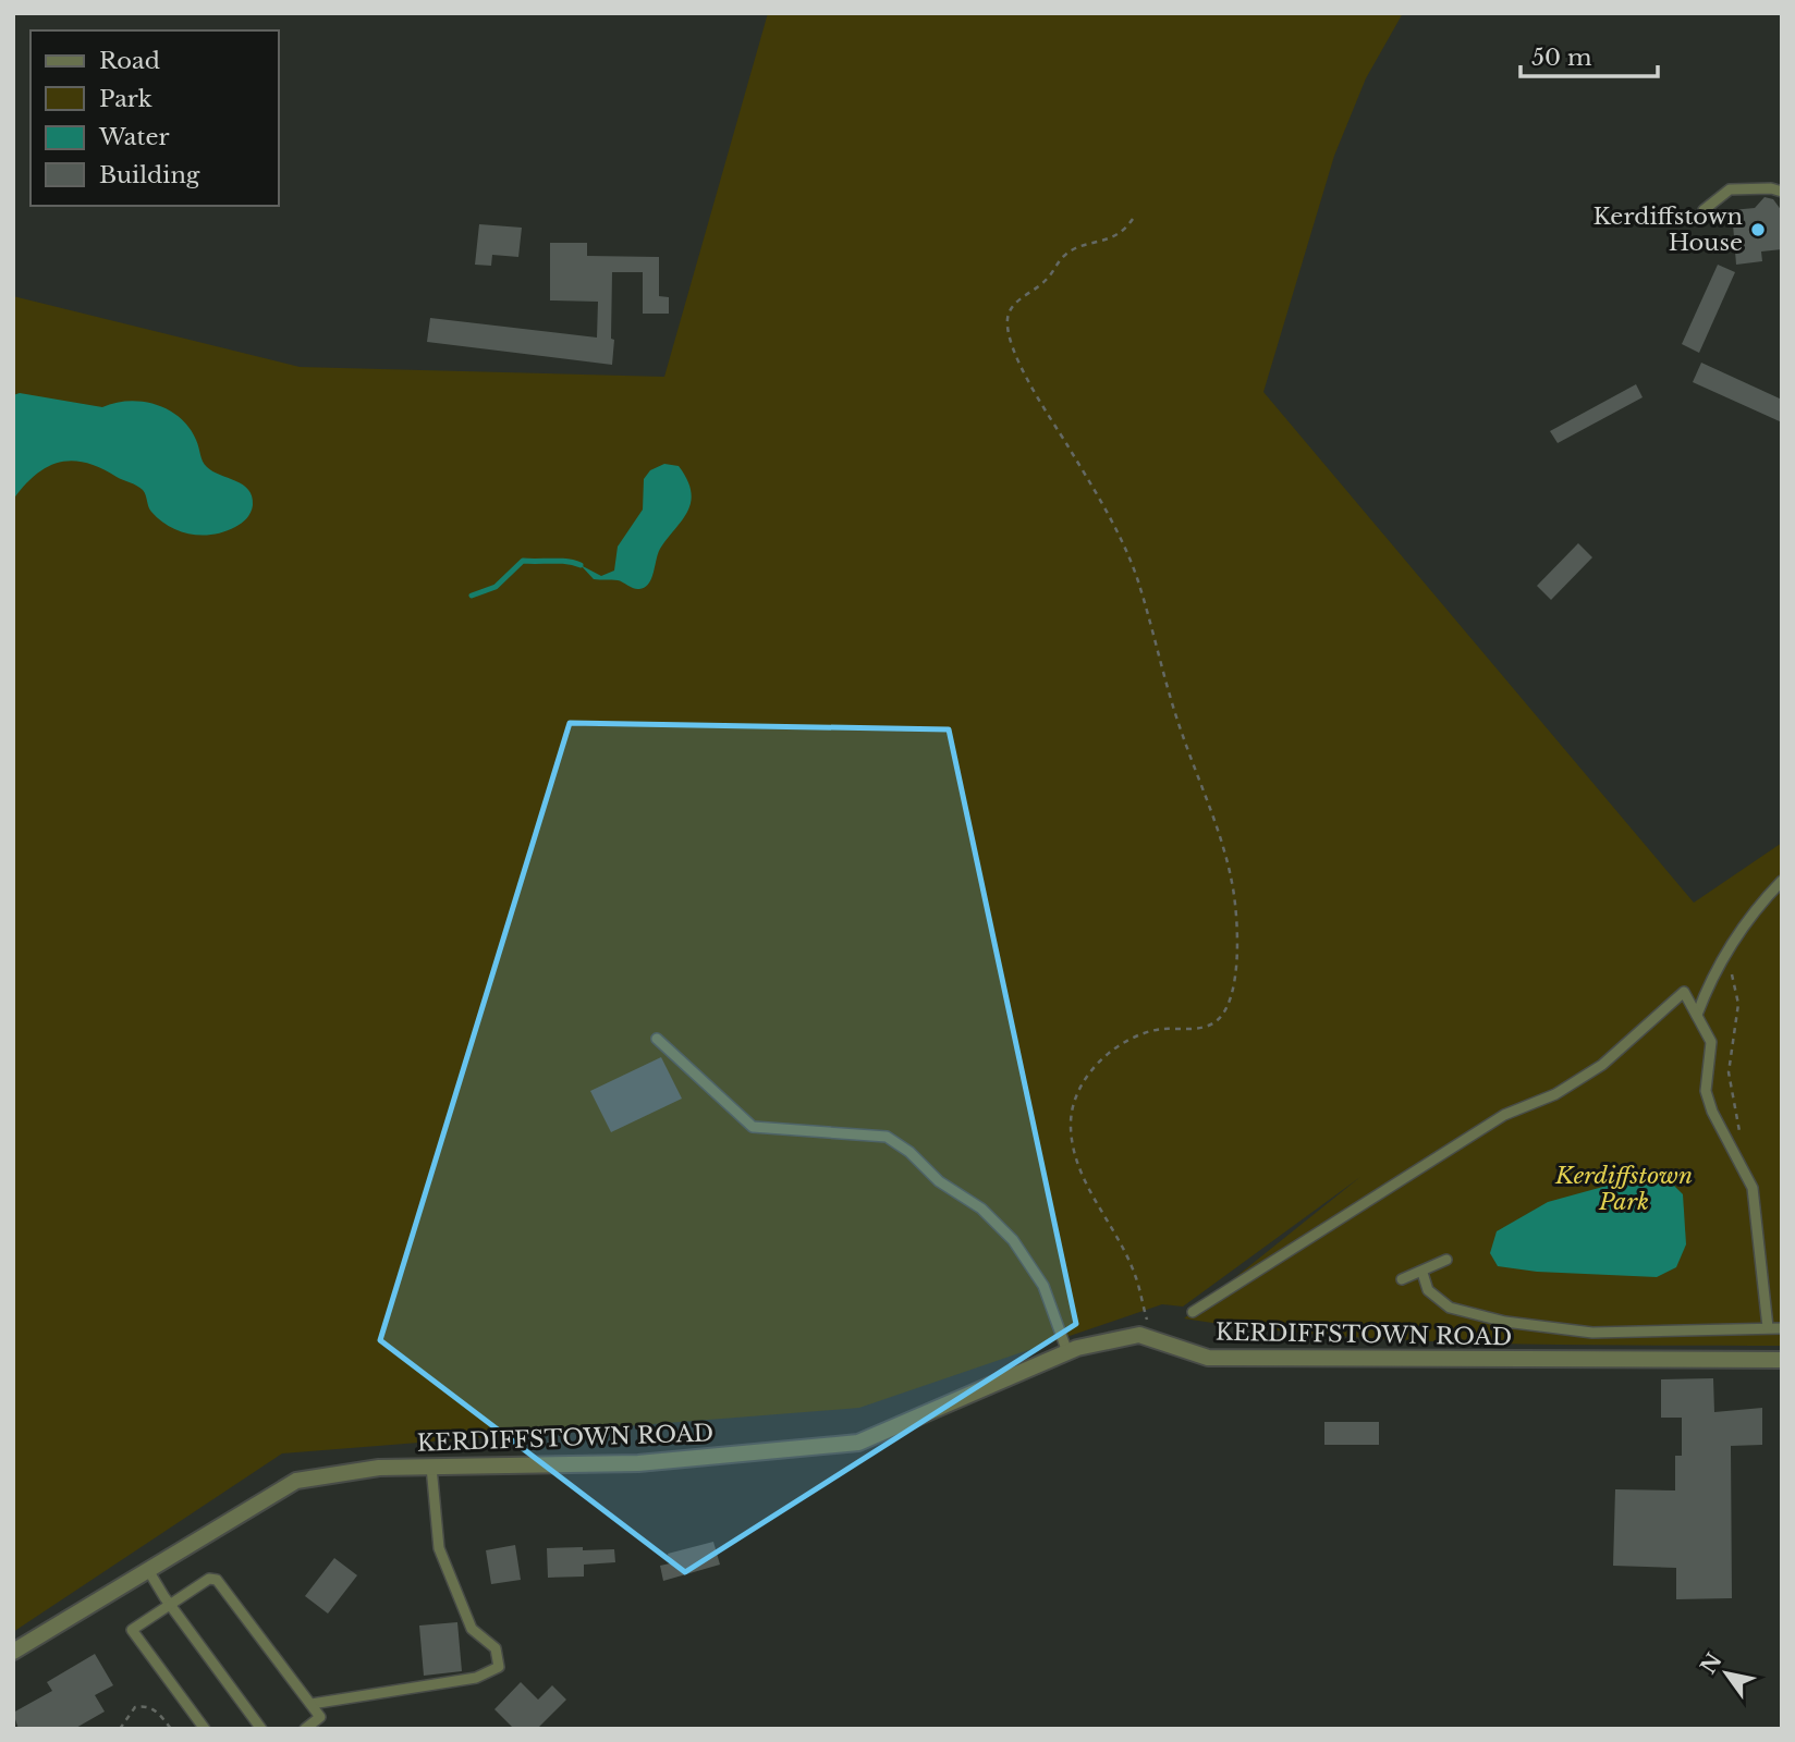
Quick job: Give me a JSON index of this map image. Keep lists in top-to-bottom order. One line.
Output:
{"streets":{"street":["KERDIFFSTOWN ROAD"]},"parks":["Kerdiffstown Park"],"places":["Kerdiffstown House"],"legend":["Road","Park","Water","Building"],"scale_bar":"50 m","north":"top left"}
